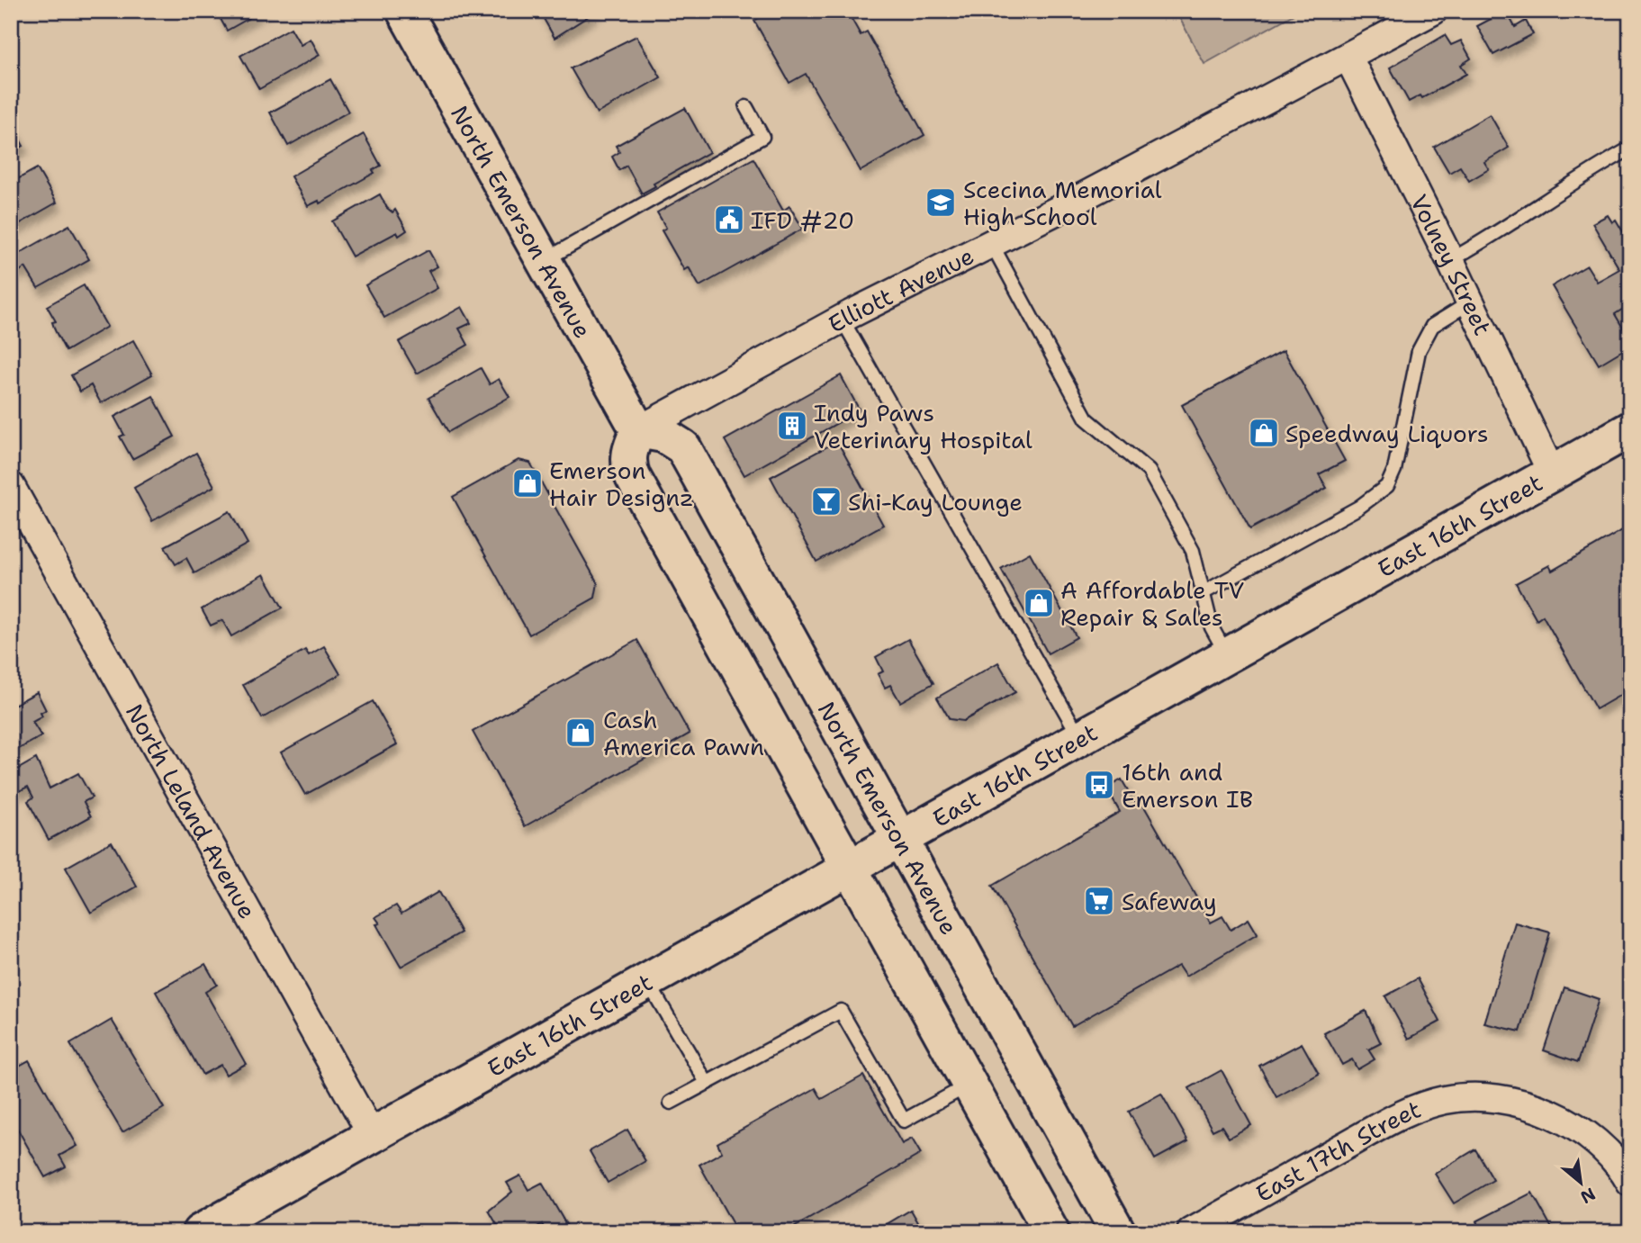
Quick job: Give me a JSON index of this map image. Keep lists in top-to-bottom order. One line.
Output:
{"streets":{"main road":["North Emerson Avenue","East 16th Street"],"street":["Volney Street","Elliott Avenue","North Leland Avenue","East 17th Street"]},"crossings":[["North Emerson Avenue","Elliott Avenue"],["North Emerson Avenue","East 16th Street"],["Volney Street","Elliott Avenue"],["Volney Street","East 16th Street"],["East 16th Street","North Leland Avenue"]],"places":{"school or university":["Scecina Memorial High School"],"public building":["IFD #20"],"building":["Indy Paws Veterinary Hospital"],"shop":["Speedway Liquors","Emerson Hair Designz","A Affordable TV Repair & Sales","Cash America Pawn"],"bar":["Shi-Kay Lounge"],"bus stop":["16th and Emerson IB"],"supermarket":["Safeway"]},"north":"bottom right"}
